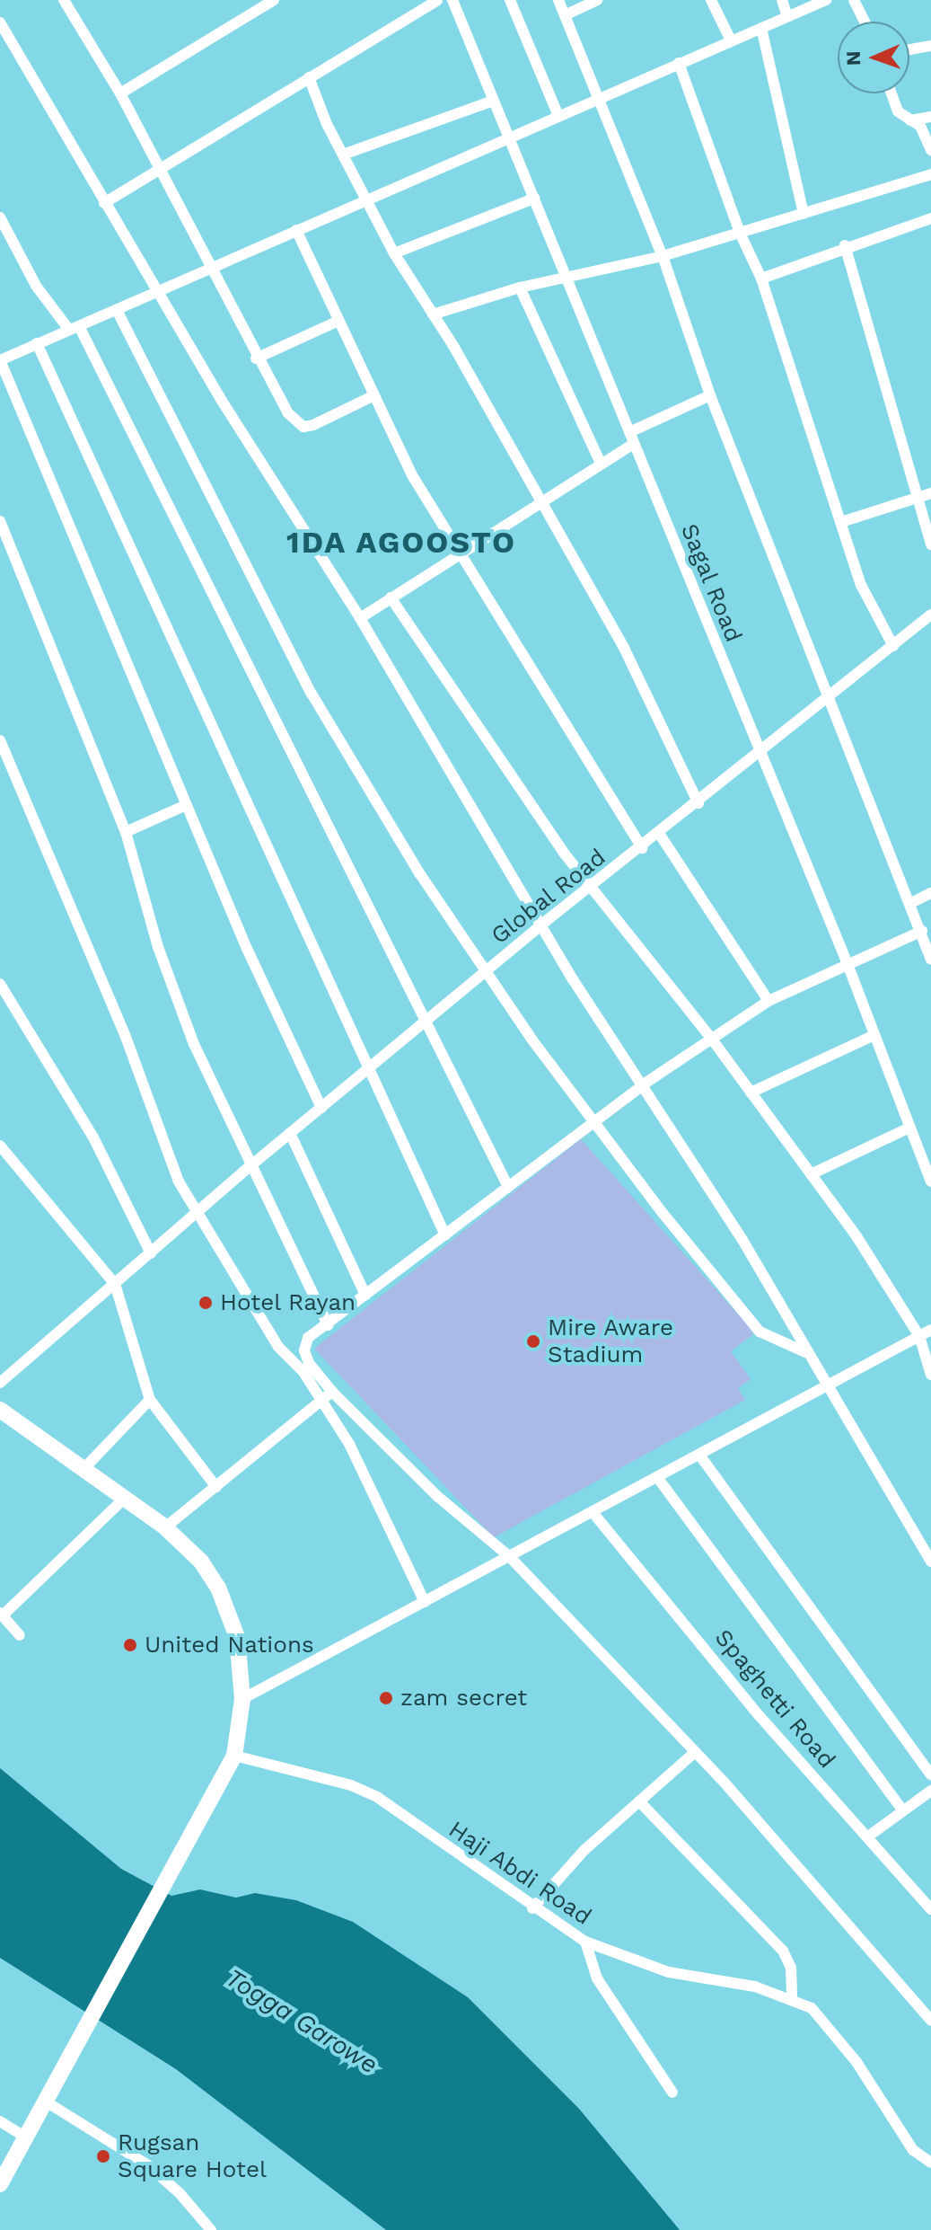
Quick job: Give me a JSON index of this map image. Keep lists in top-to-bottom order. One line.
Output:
{"streets":{"street":["Sagal Road","Global Road","Spaghetti Road","Haji Abdi Road"]},"crossings":[["Sagal Road","Global Road"]],"districts":["1DA AGOOSTO"],"water":["Togga Garowe"],"places":["Hotel Rayan","Mire Aware Stadium","United Nations","zam secret","Rugsan Square Hotel"],"north":"left"}
